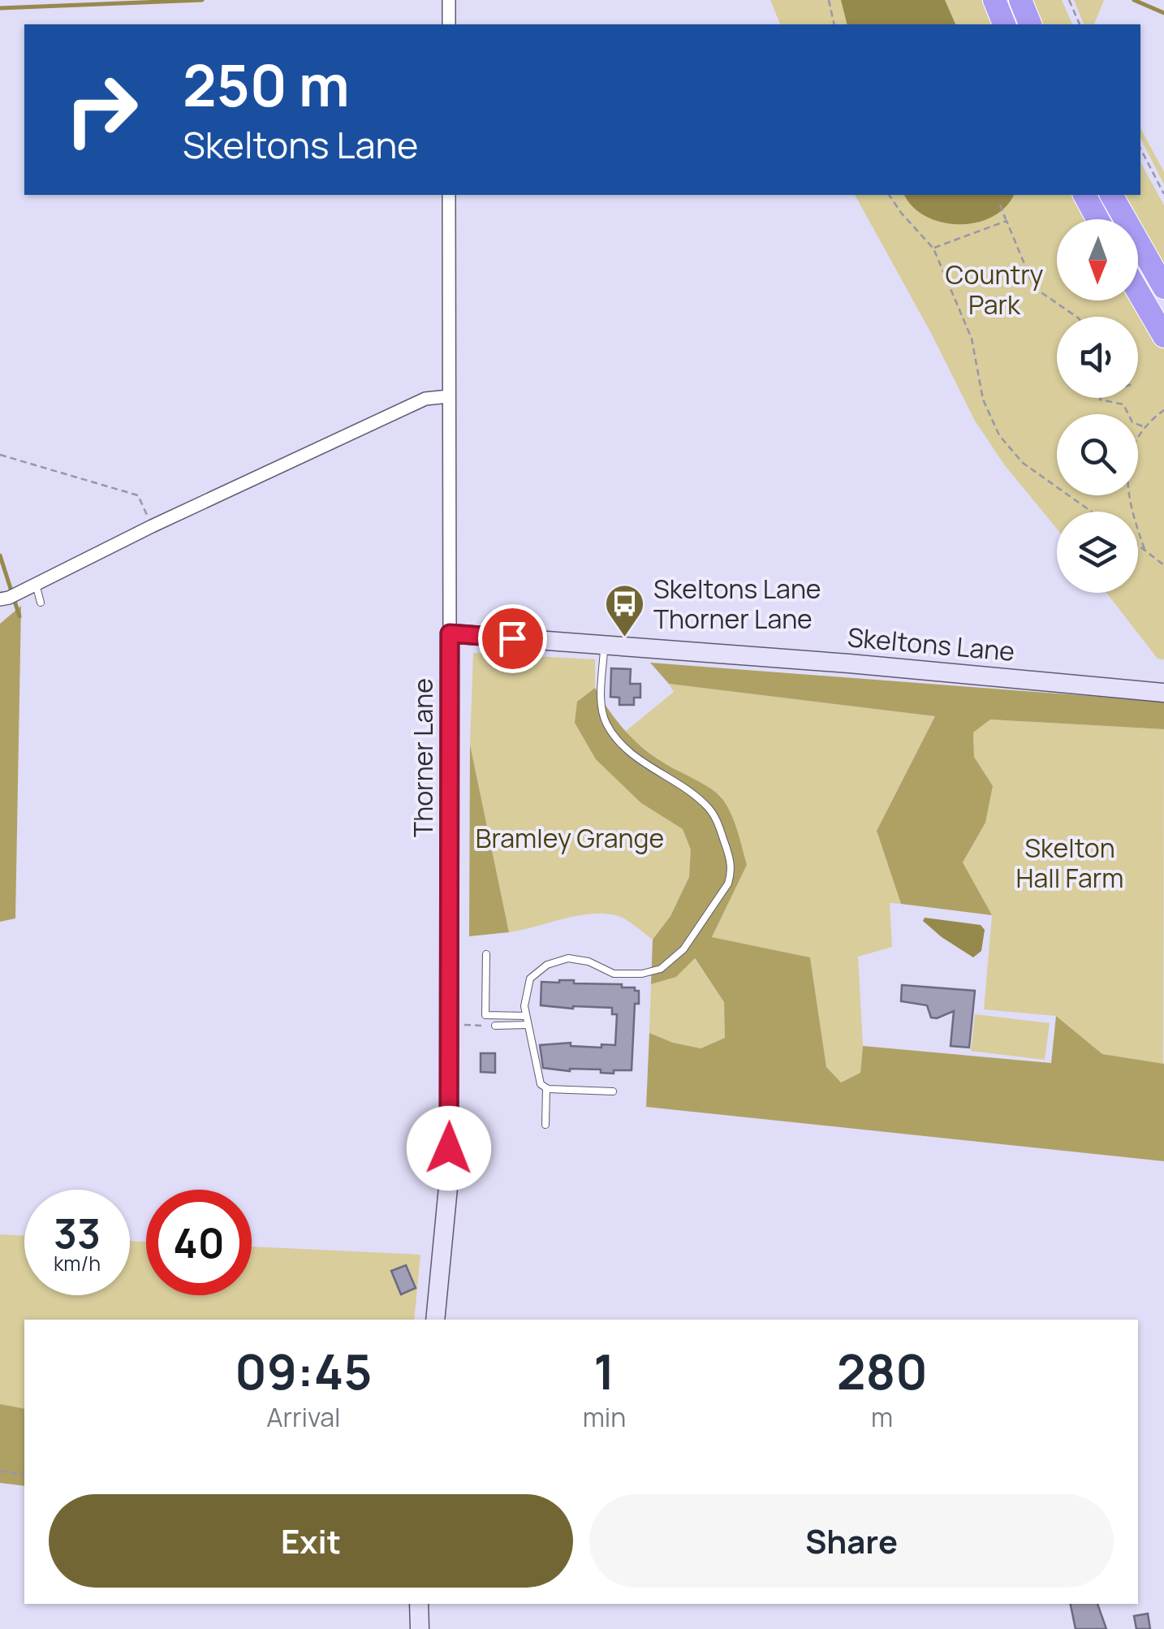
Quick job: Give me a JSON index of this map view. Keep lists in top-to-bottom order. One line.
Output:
{"streets":{"street":["Skeltons Lane","Thorner Lane"]},"crossings":[["Skeltons Lane","Thorner Lane"]],"parks":["Country Park","Bramley Grange","Skelton Hall Farm"],"places":{"bus stop":["Skeltons Lane Thorner Lane"]},"north":"bottom","page":{"turn":["250 m","Skeltons Lane"],"speed":"33 km/h","limit":"40","eta":["09:45","Arrival","1","min","280","m"],"buttons":["Exit","Share"]}}
